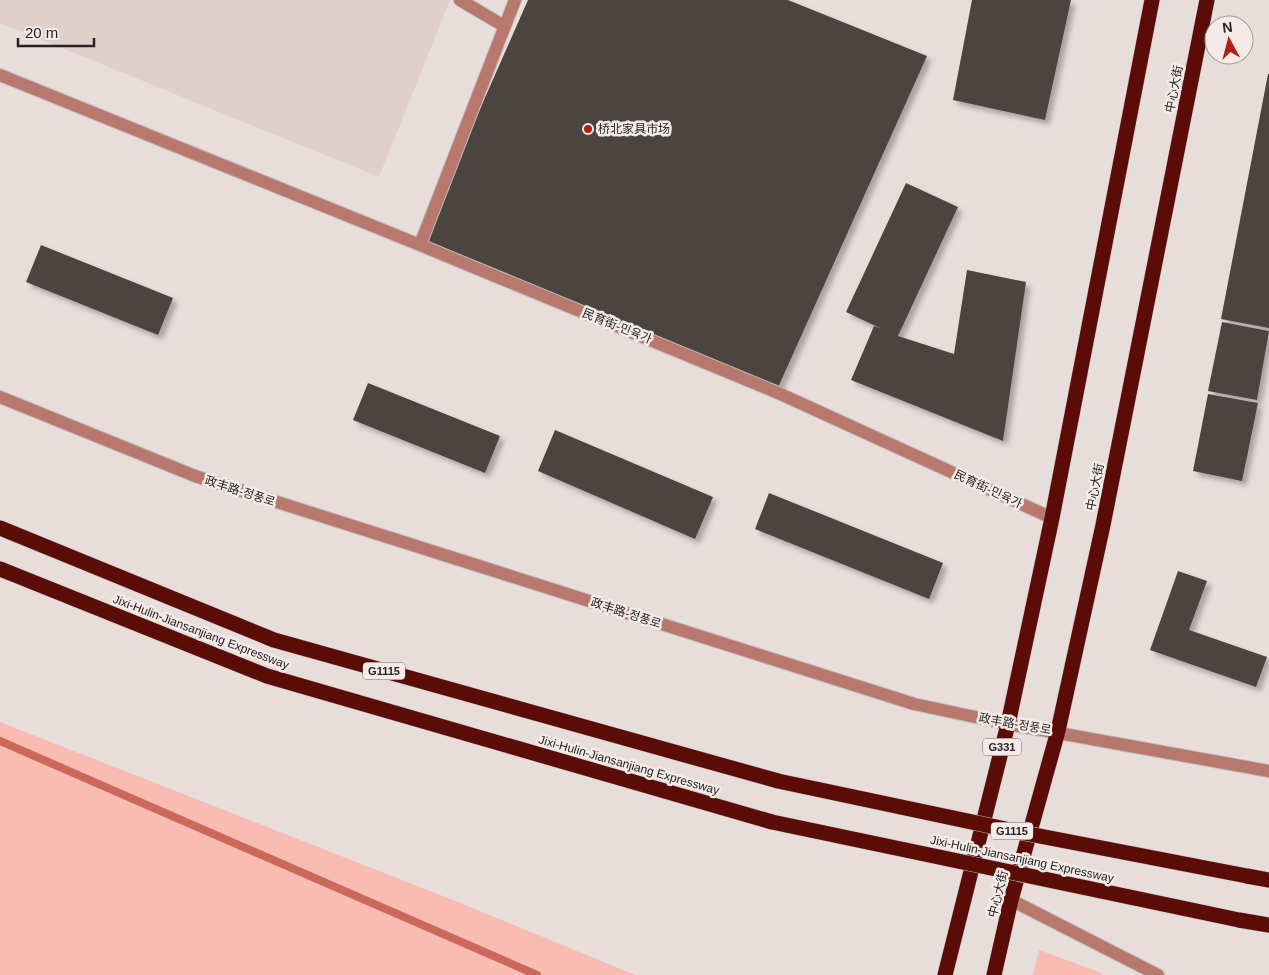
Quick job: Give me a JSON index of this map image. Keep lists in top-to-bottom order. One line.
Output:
{"streets":{"highway":["中心大街","Jixi-Hulin-Jiansanjiang Expressway","G1115","G331"],"street":["民育街-민육가","政丰路-정풍로"]},"crossings":[["中心大街","政丰路-정풍로"],["民育街-민육가","G331"],["政丰路-정풍로","G331"]],"places":["桥北家具市场"],"scale_bar":"20 m","north":"top"}
